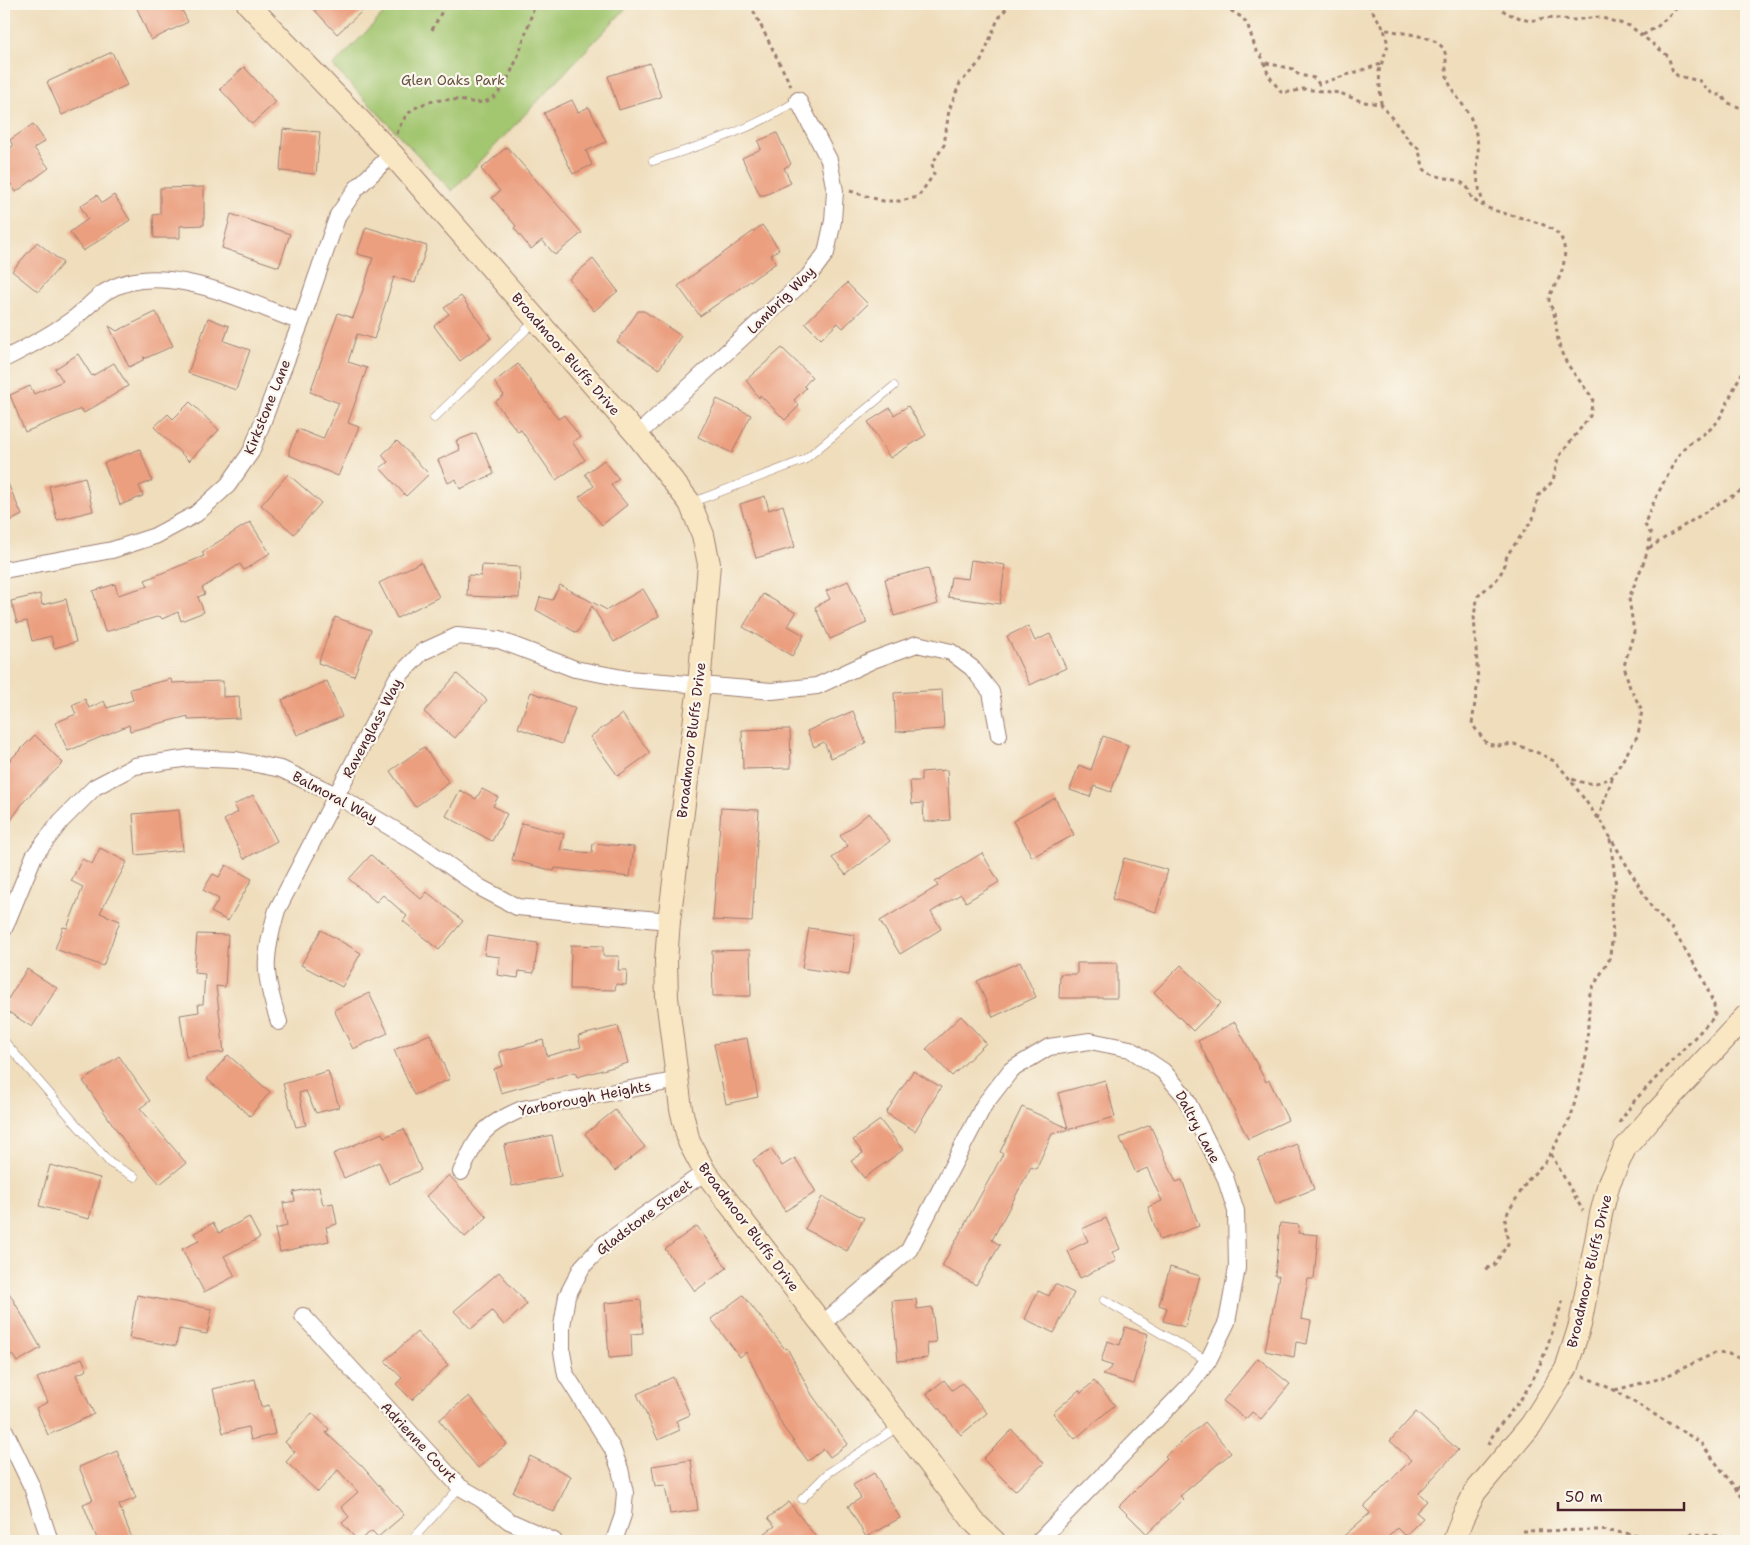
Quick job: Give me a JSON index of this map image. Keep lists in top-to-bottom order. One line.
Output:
{"streets":{"street":["Lambrig Way","Broadmoor Bluffs Drive","Kirkstone Lane","Ravenglass Way","Balmoral Way","Yarborough Heights","Daltry Lane","Gladstone Street","Adrienne Court"]},"crossings":[["Lambrig Way","Broadmoor Bluffs Drive"],["Broadmoor Bluffs Drive","Kirkstone Lane"],["Broadmoor Bluffs Drive","Ravenglass Way"],["Broadmoor Bluffs Drive","Balmoral Way"],["Broadmoor Bluffs Drive","Yarborough Heights"],["Broadmoor Bluffs Drive","Daltry Lane"],["Broadmoor Bluffs Drive","Gladstone Street"],["Ravenglass Way","Balmoral Way"]],"parks":["Glen Oaks Park"],"scale_bar":"50 m"}
